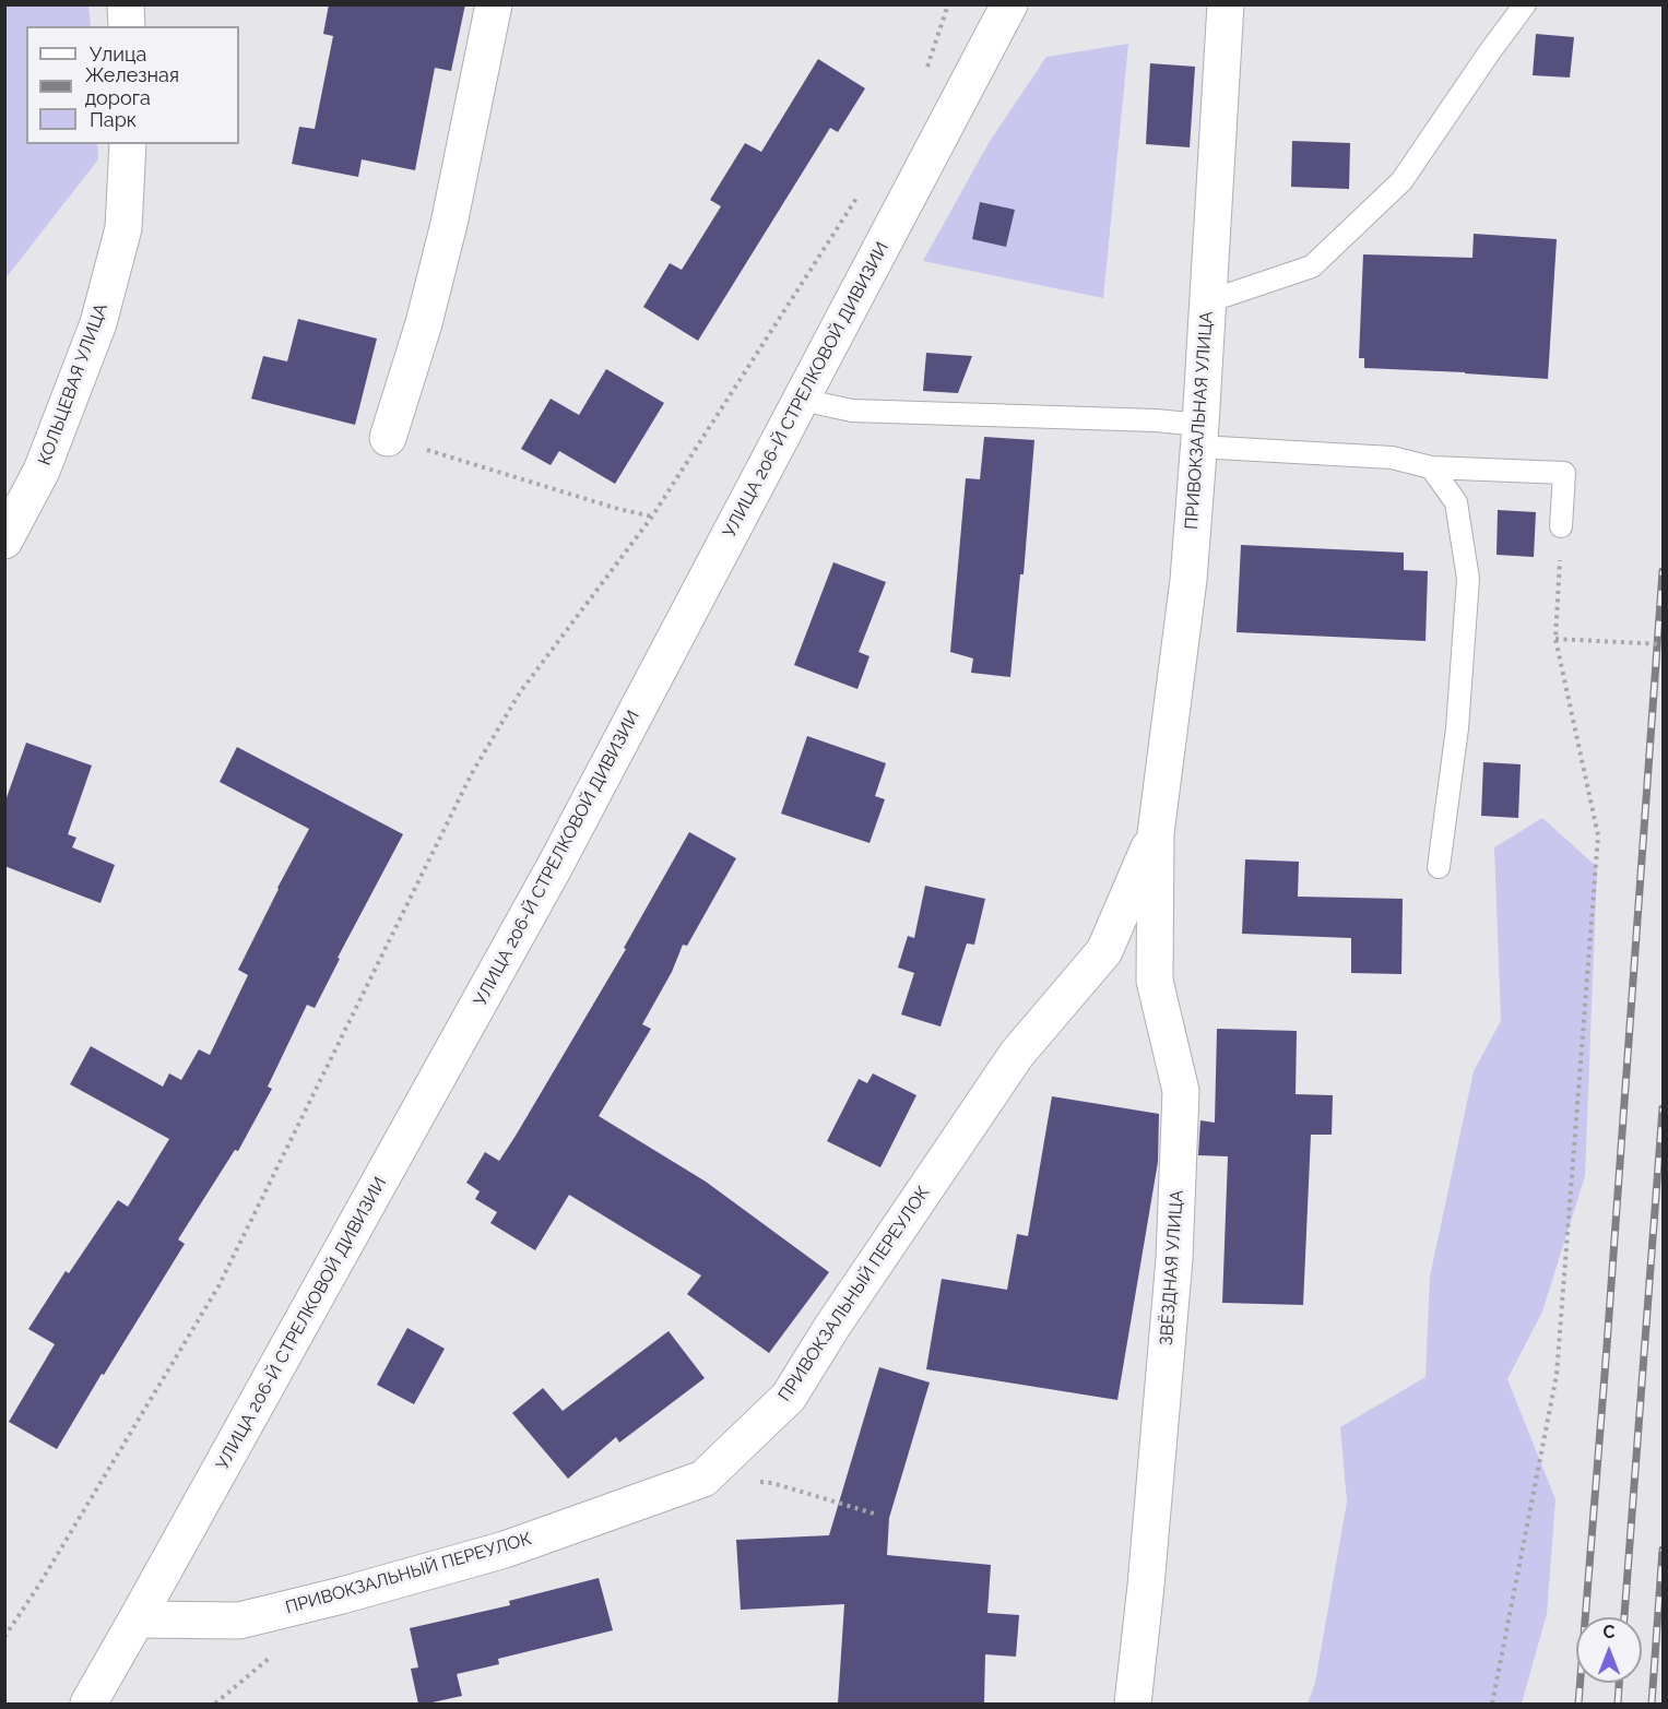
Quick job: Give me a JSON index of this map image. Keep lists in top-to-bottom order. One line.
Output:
{"streets":{"street":["КОЛЬЦЕВАЯ УЛИЦА","УЛИЦА 206-Й СТРЕЛКОВОЙ ДИВИЗИИ","ПРИВОКЗАЛЬНАЯ УЛИЦА","ЗВЁЗДНАЯ УЛИЦА","ПРИВОКЗАЛЬНЫЙ ПЕРЕУЛОК"]},"crossings":[["УЛИЦА 206-Й СТРЕЛКОВОЙ ДИВИЗИИ","ПРИВОКЗАЛЬНЫЙ ПЕРЕУЛОК"],["ПРИВОКЗАЛЬНАЯ УЛИЦА","ЗВЁЗДНАЯ УЛИЦА"],["ПРИВОКЗАЛЬНАЯ УЛИЦА","ПРИВОКЗАЛЬНЫЙ ПЕРЕУЛОК"],["ЗВЁЗДНАЯ УЛИЦА","ПРИВОКЗАЛЬНЫЙ ПЕРЕУЛОК"]],"legend":["Улица","Железная дорога","Парк"],"north":"top"}
